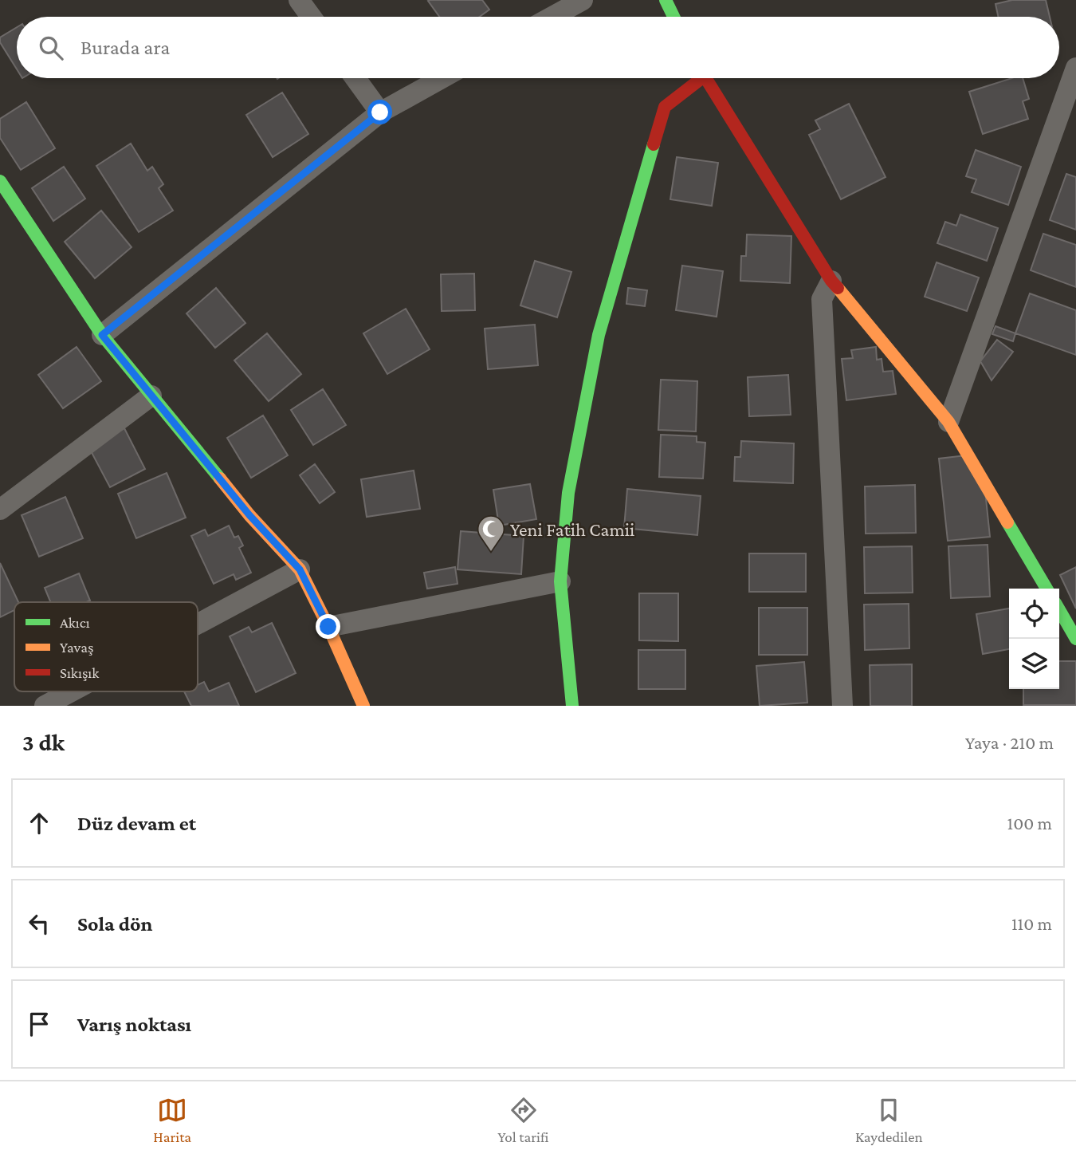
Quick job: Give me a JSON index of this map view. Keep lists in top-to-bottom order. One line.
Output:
{"places":{"mosque":["Yeni Fatih Camii"]},"legend":["Akıcı","Yavaş","Sıkışık"],"page":{"search":"Burada ara","heading":["3 dk","Yaya · 210 m"],"list":[["Düz devam et","100 m"],["Sola dön","110 m"],"Varış noktası"],"nav":["Harita","Yol tarifi","Kaydedilen"]}}
